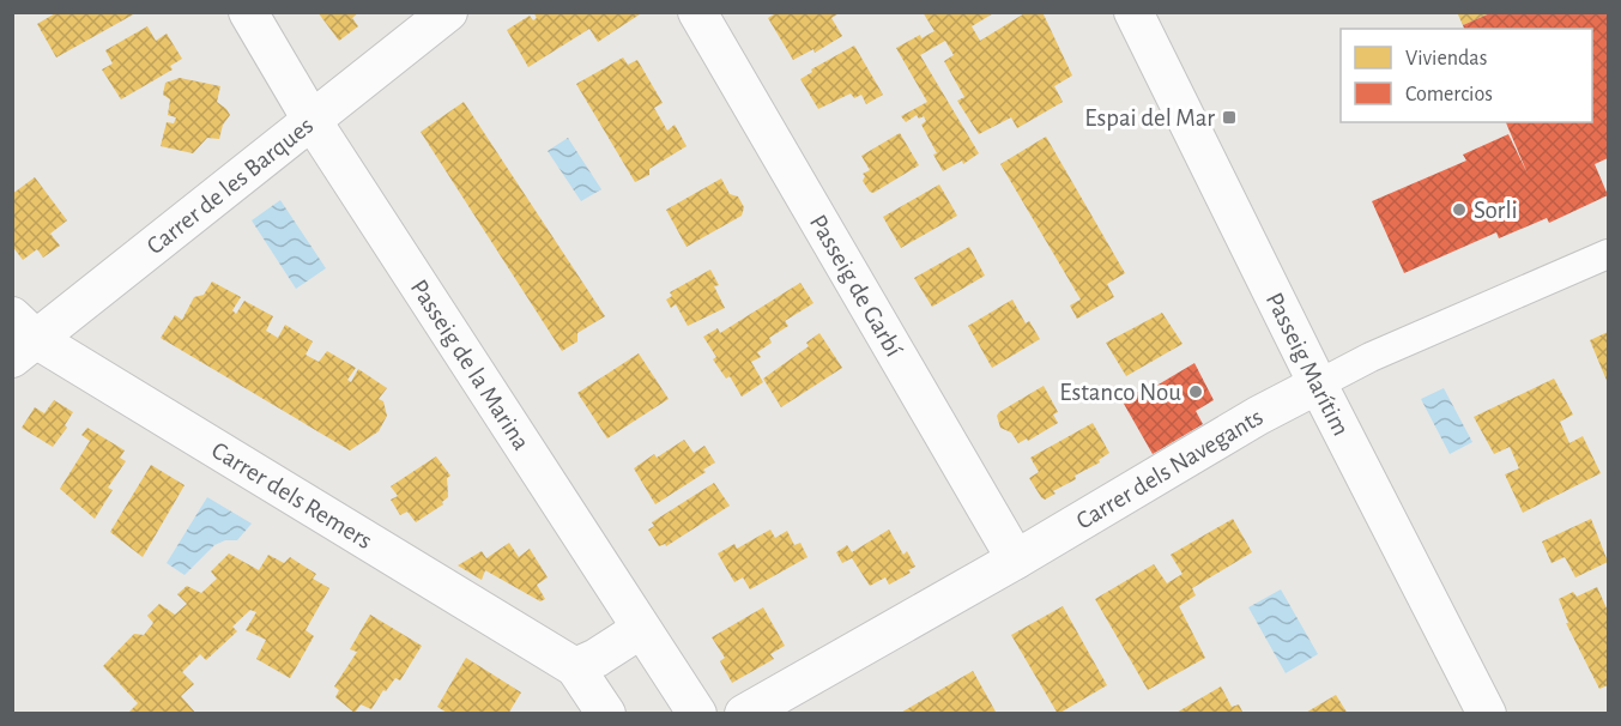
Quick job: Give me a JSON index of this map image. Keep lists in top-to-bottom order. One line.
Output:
{"streets":{"street":["Carrer de les Barques","Passeig de Garbí","Passeig Marítim","Passeig de la Marina","Carrer dels Navegants","Carrer dels Remers"]},"crossings":[["Carrer de les Barques","Passeig de la Marina"],["Carrer de les Barques","Carrer dels Remers"],["Passeig de Garbí","Carrer dels Navegants"],["Passeig Marítim","Carrer dels Navegants"]],"places":{"transit":["Espai del Mar"],"other":["Sorli","Estanco Nou"]},"legend":["Viviendas","Comercios"]}
